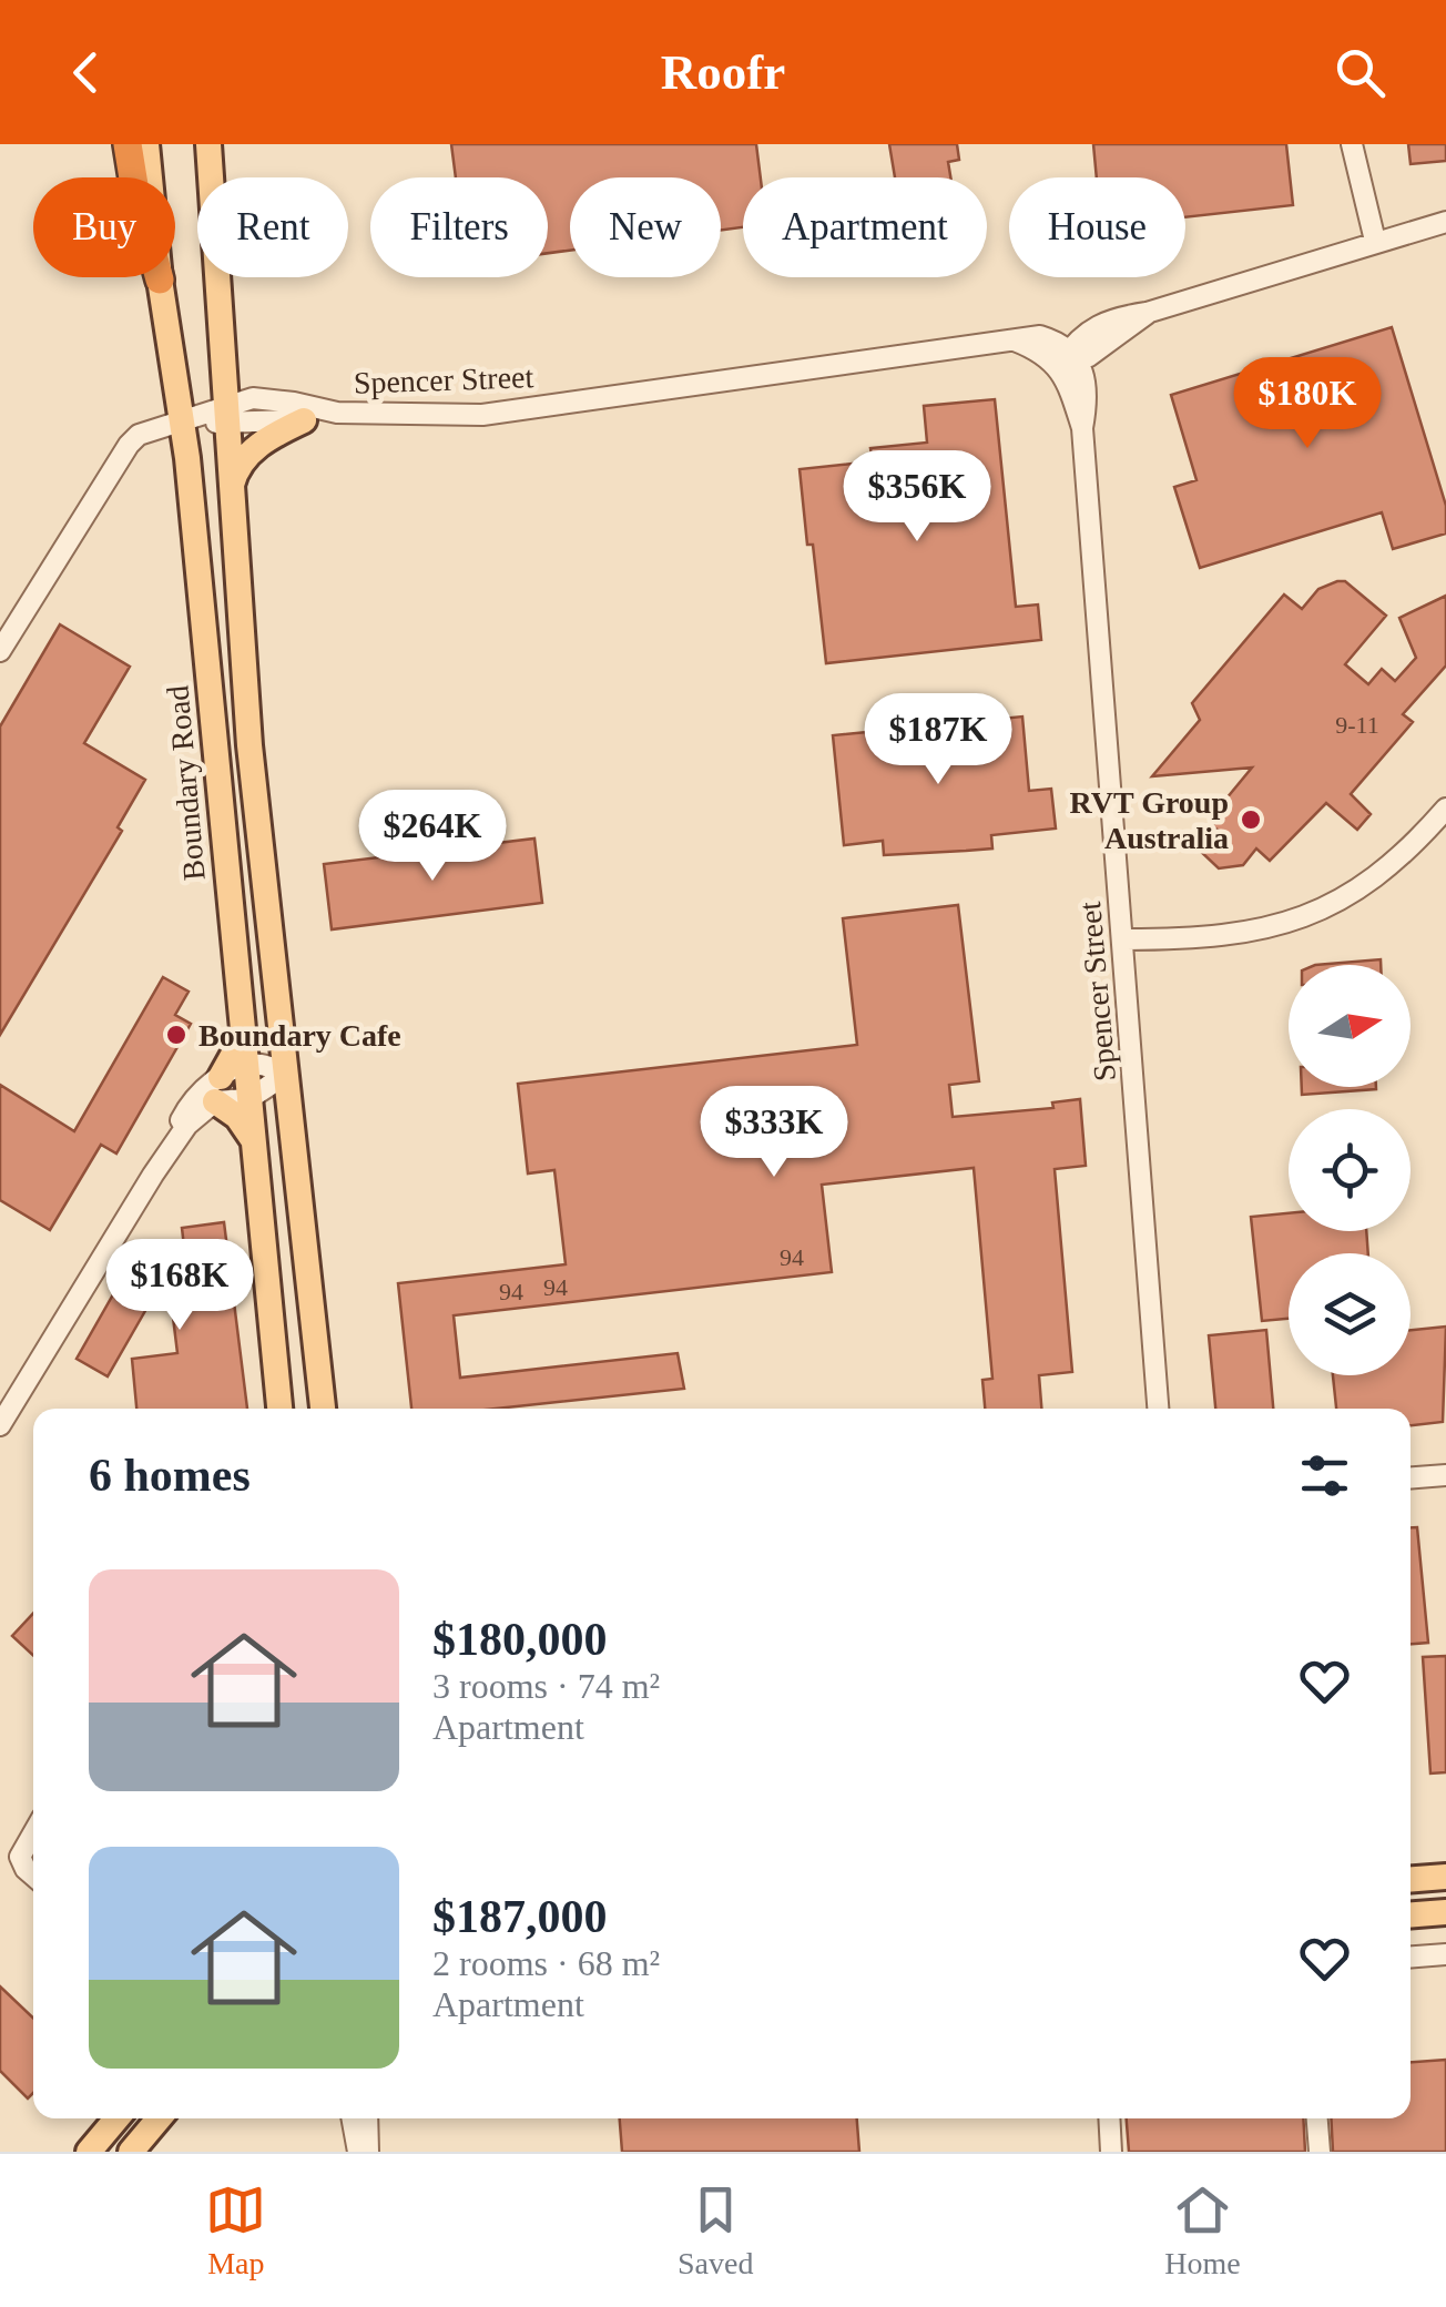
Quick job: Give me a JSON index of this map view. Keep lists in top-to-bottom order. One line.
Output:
{"streets":{"main road":["Boundary Road"],"street":["Spencer Street"]},"places":["RVT Group Australia","Boundary Cafe"],"house_numbers":["9-11","94","94","94"],"north":"right","page":{"header":"Roofr","chip":["Buy","Rent","Filters","New","Apartment","House"],"price":["$180K","$356K","$187K","$264K","$333K","$168K"],"heading":"6 homes","list":[{"name":"$180,000","note":"3 rooms · 74 m² · Apartment"},{"name":"$187,000","note":"2 rooms · 68 m² · Apartment"}],"tabs":["Map","Saved","Home"]}}
